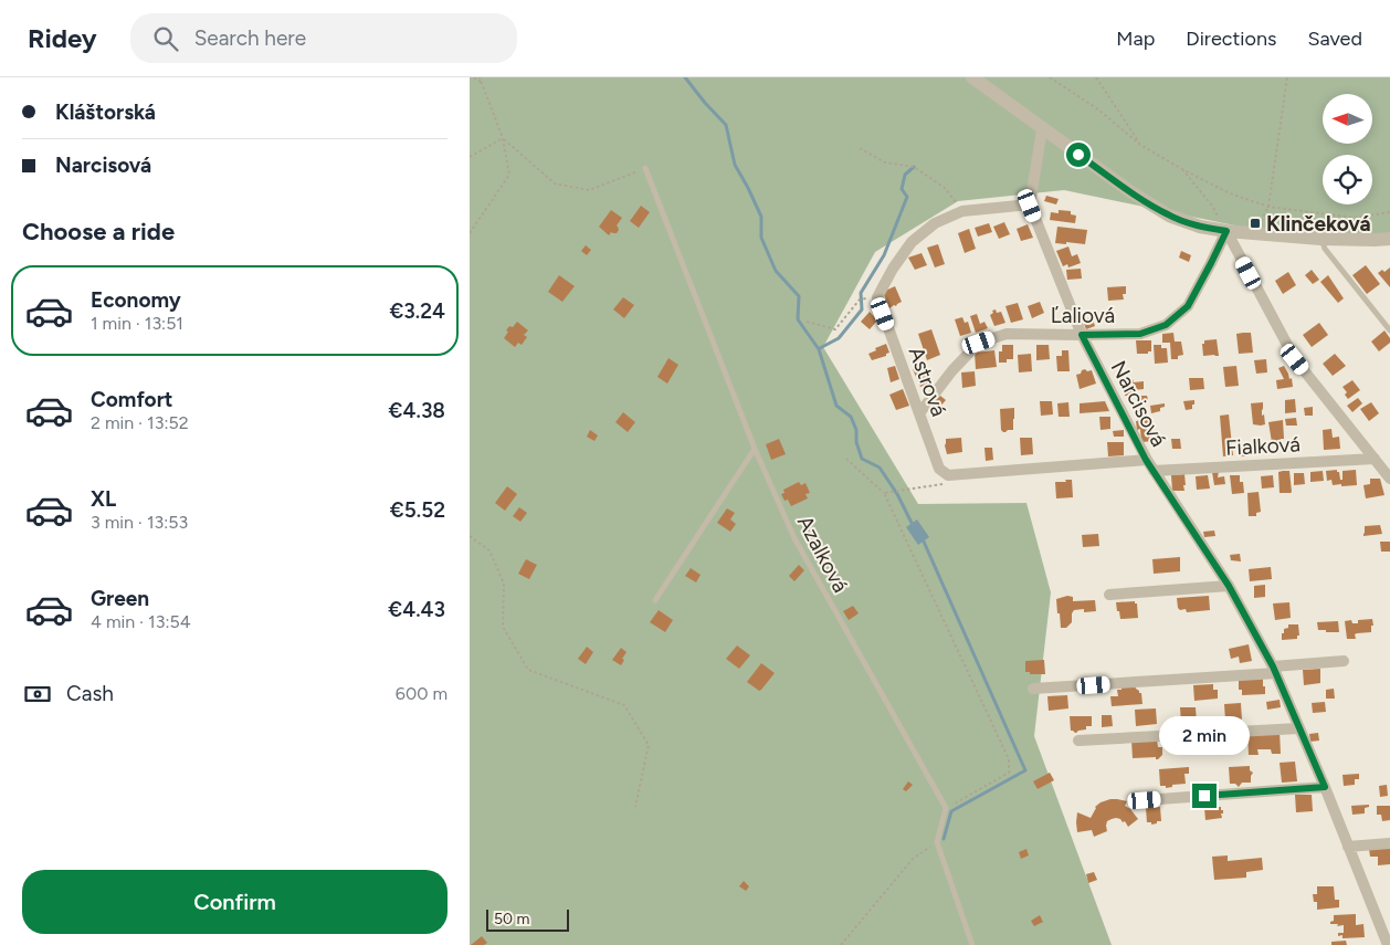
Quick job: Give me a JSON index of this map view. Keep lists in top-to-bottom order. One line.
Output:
{"streets":{"street":["Ľaliová","Astrová","Narcisová","Fialková"],"lane":["Azalková"]},"crossings":[["Ľaliová","Astrová"],["Ľaliová","Narcisová"],["Narcisová","Fialková"]],"places":{"transit":["Klinčeková"]},"scale_bar":"50 m","north":"left","page":{"header":"Ridey","search":"Search here","nav":["Map","Directions","Saved"],"banner":["Kláštorská","Narcisová"],"heading":"Choose a ride","list":[{"name":"Economy","note":"1 min · 13:51","value":"€3.24"},{"name":"Comfort","note":"2 min · 13:52","value":"€4.38"},{"name":"XL","note":"3 min · 13:53","value":"€5.52"},{"name":"Green","note":"4 min · 13:54","value":"€4.43"}],"pay":["Cash","600 m"],"bubble":"2 min","buttons":"Confirm","scale":"50 m"}}
